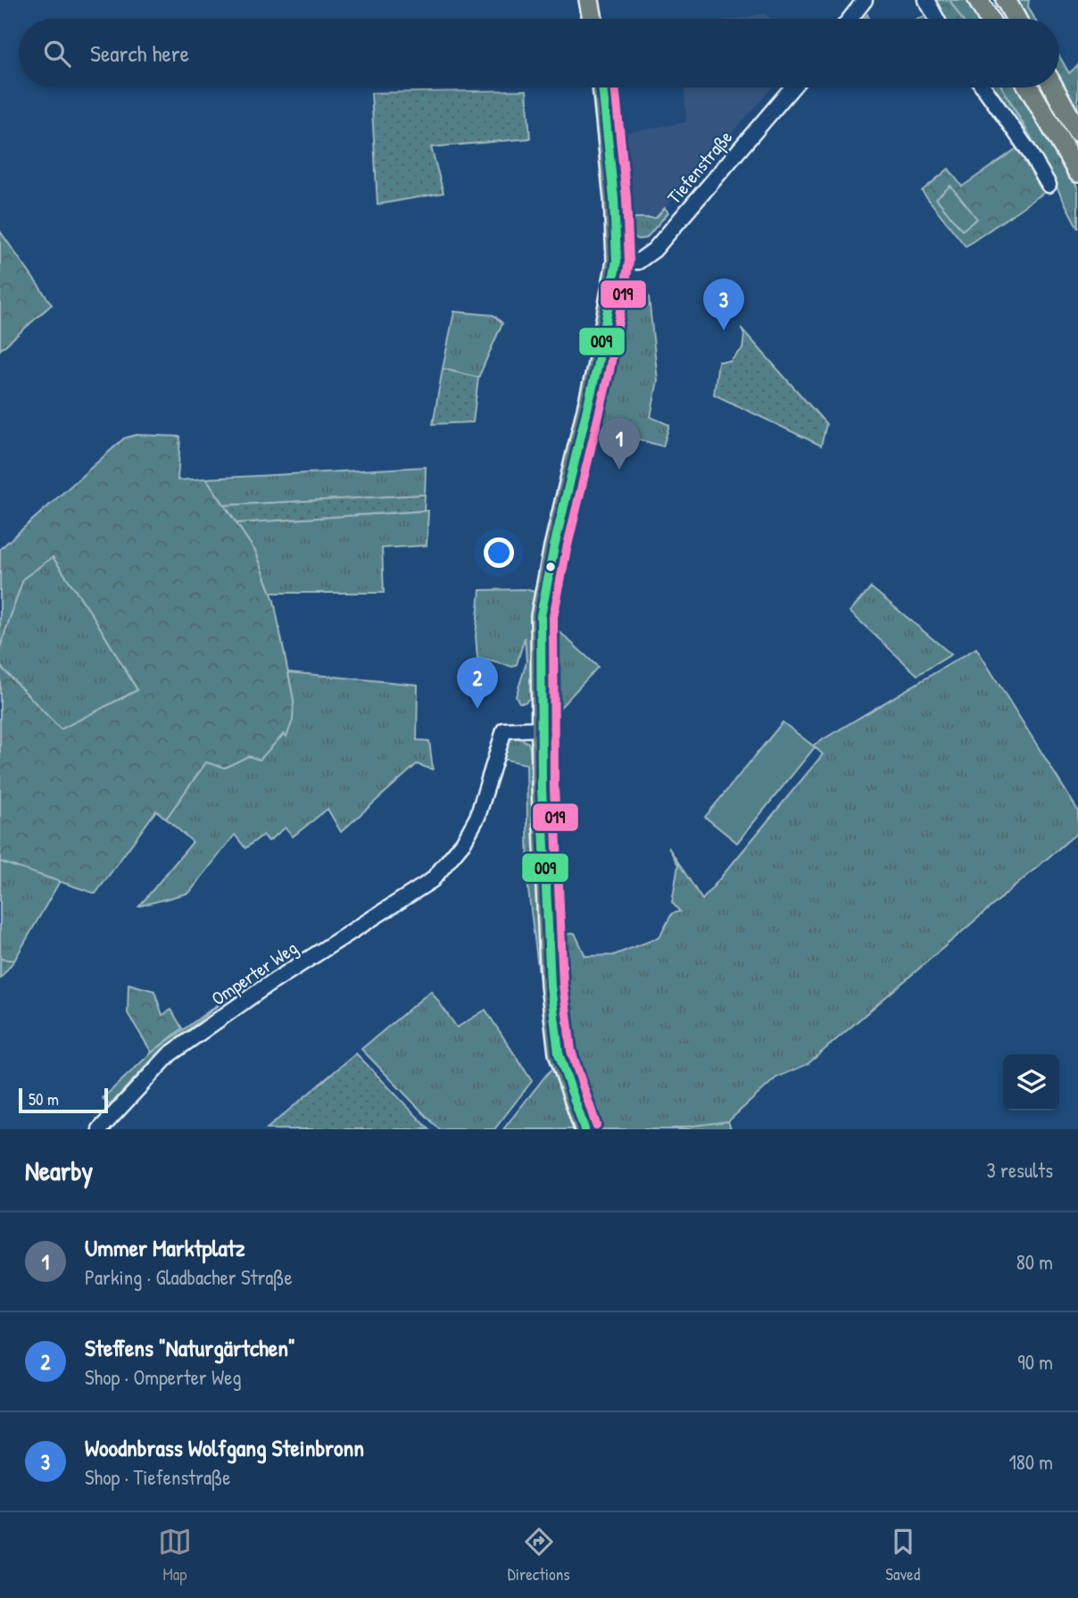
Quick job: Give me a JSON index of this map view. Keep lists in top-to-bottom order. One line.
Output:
{"streets":{"street":["Tiefenstraße","Omperter Weg"]},"lines":["transit line 009","transit line 019"],"scale_bar":"50 m","page":{"search":"Search here","pins":["3","1","2"],"scale":"50 m","heading":["Nearby","3 results"],"list":[{"mark":"1","name":"Ummer Marktplatz","note":"Parking · Gladbacher Straße","value":"80 m"},{"mark":"2","name":"Steffens \"Naturgärtchen\"","note":"Shop · Omperter Weg","value":"90 m"},{"mark":"3","name":"Woodnbrass Wolfgang Steinbronn","note":"Shop · Tiefenstraße","value":"180 m"}],"nav":["Map","Directions","Saved"]}}
